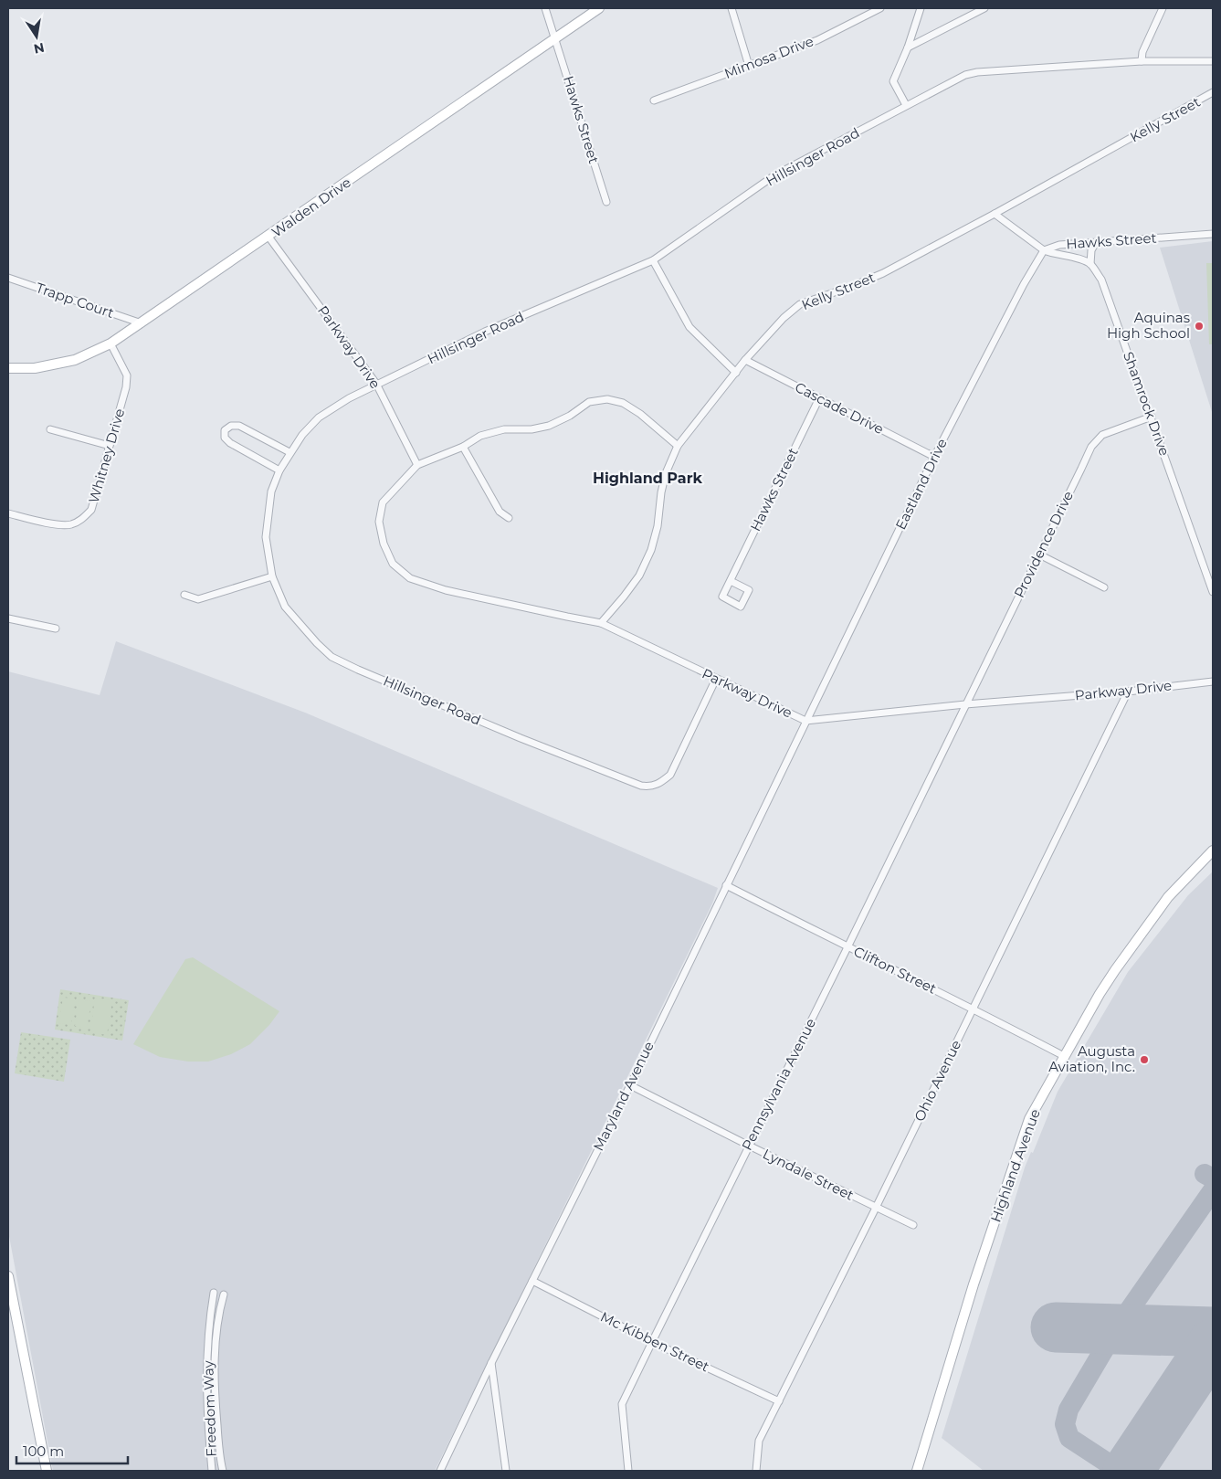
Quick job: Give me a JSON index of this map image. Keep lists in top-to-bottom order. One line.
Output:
{"streets":{"street":["Mimosa Drive","Hawks Street","Kelly Street","Hillsinger Road","Walden Drive","Trapp Court","Parkway Drive","Shamrock Drive","Cascade Drive","Whitney Drive","Eastland Drive","Providence Drive","Clifton Street","Ohio Avenue","Pennsylvania Avenue","Maryland Avenue","Highland Avenue","Lyndale Street","Mc Kibben Street","Freedom Way"]},"crossings":[["Hawks Street","Walden Drive"],["Hawks Street","Cascade Drive"],["Hawks Street","Eastland Drive"],["Kelly Street","Parkway Drive"],["Kelly Street","Cascade Drive"],["Hillsinger Road","Parkway Drive"],["Walden Drive","Trapp Court"],["Walden Drive","Parkway Drive"],["Walden Drive","Whitney Drive"],["Parkway Drive","Eastland Drive"],["Parkway Drive","Providence Drive"],["Parkway Drive","Ohio Avenue"],["Parkway Drive","Pennsylvania Avenue"],["Parkway Drive","Maryland Avenue"],["Shamrock Drive","Providence Drive"],["Cascade Drive","Eastland Drive"],["Eastland Drive","Maryland Avenue"],["Providence Drive","Pennsylvania Avenue"],["Clifton Street","Ohio Avenue"],["Clifton Street","Pennsylvania Avenue"],["Clifton Street","Maryland Avenue"],["Clifton Street","Highland Avenue"],["Ohio Avenue","Lyndale Street"],["Ohio Avenue","Mc Kibben Street"],["Pennsylvania Avenue","Lyndale Street"],["Pennsylvania Avenue","Mc Kibben Street"],["Maryland Avenue","Lyndale Street"],["Maryland Avenue","Mc Kibben Street"]],"districts":["Highland Park"],"places":["Aquinas High School","Augusta Aviation, Inc."],"scale_bar":"100 m","north":"bottom"}
